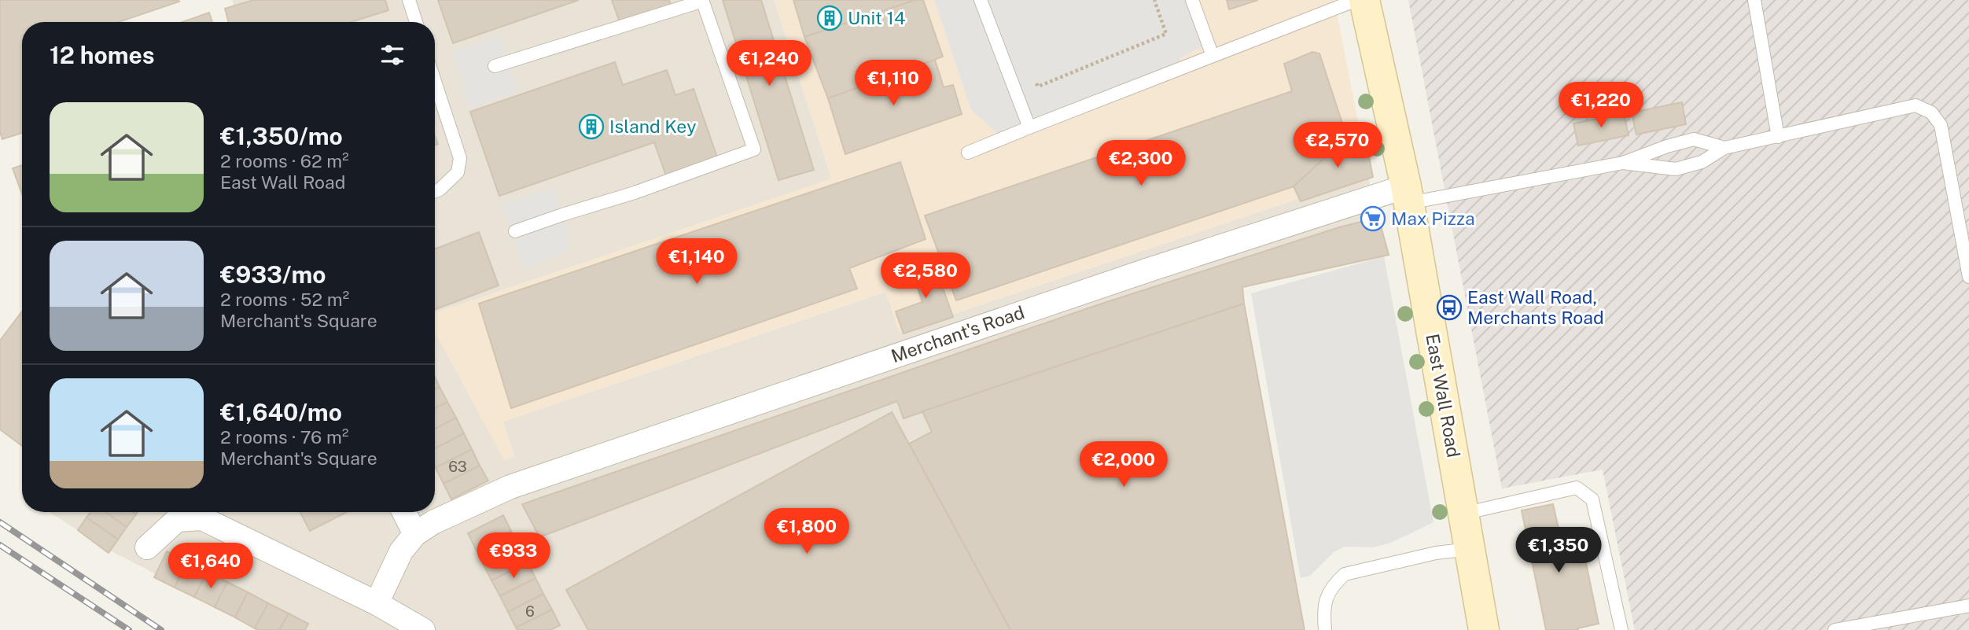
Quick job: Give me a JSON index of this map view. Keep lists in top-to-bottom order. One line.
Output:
{"streets":{"main road":["East Wall Road"],"street":["Merchant's Road"]},"crossings":[["Merchant's Road","East Wall Road"]],"places":{"building":["Unit 14","Island Key"],"supermarket":["Max Pizza"],"bus stop":["East Wall Road, Merchants Road"]},"house_numbers":["63","6"],"page":{"heading":"12 homes","price":["€1,240","€1,110","€1,220","€2,570","€2,300","€1,140","€2,580","€2,000","€1,800","€1,350","€933","€1,640"],"list":[{"name":"€1,350/mo","note":"2 rooms · 62 m² · East Wall Road"},{"name":"€933/mo","note":"2 rooms · 52 m² · Merchant's Square"},{"name":"€1,640/mo","note":"2 rooms · 76 m² · Merchant's Square"}]}}
